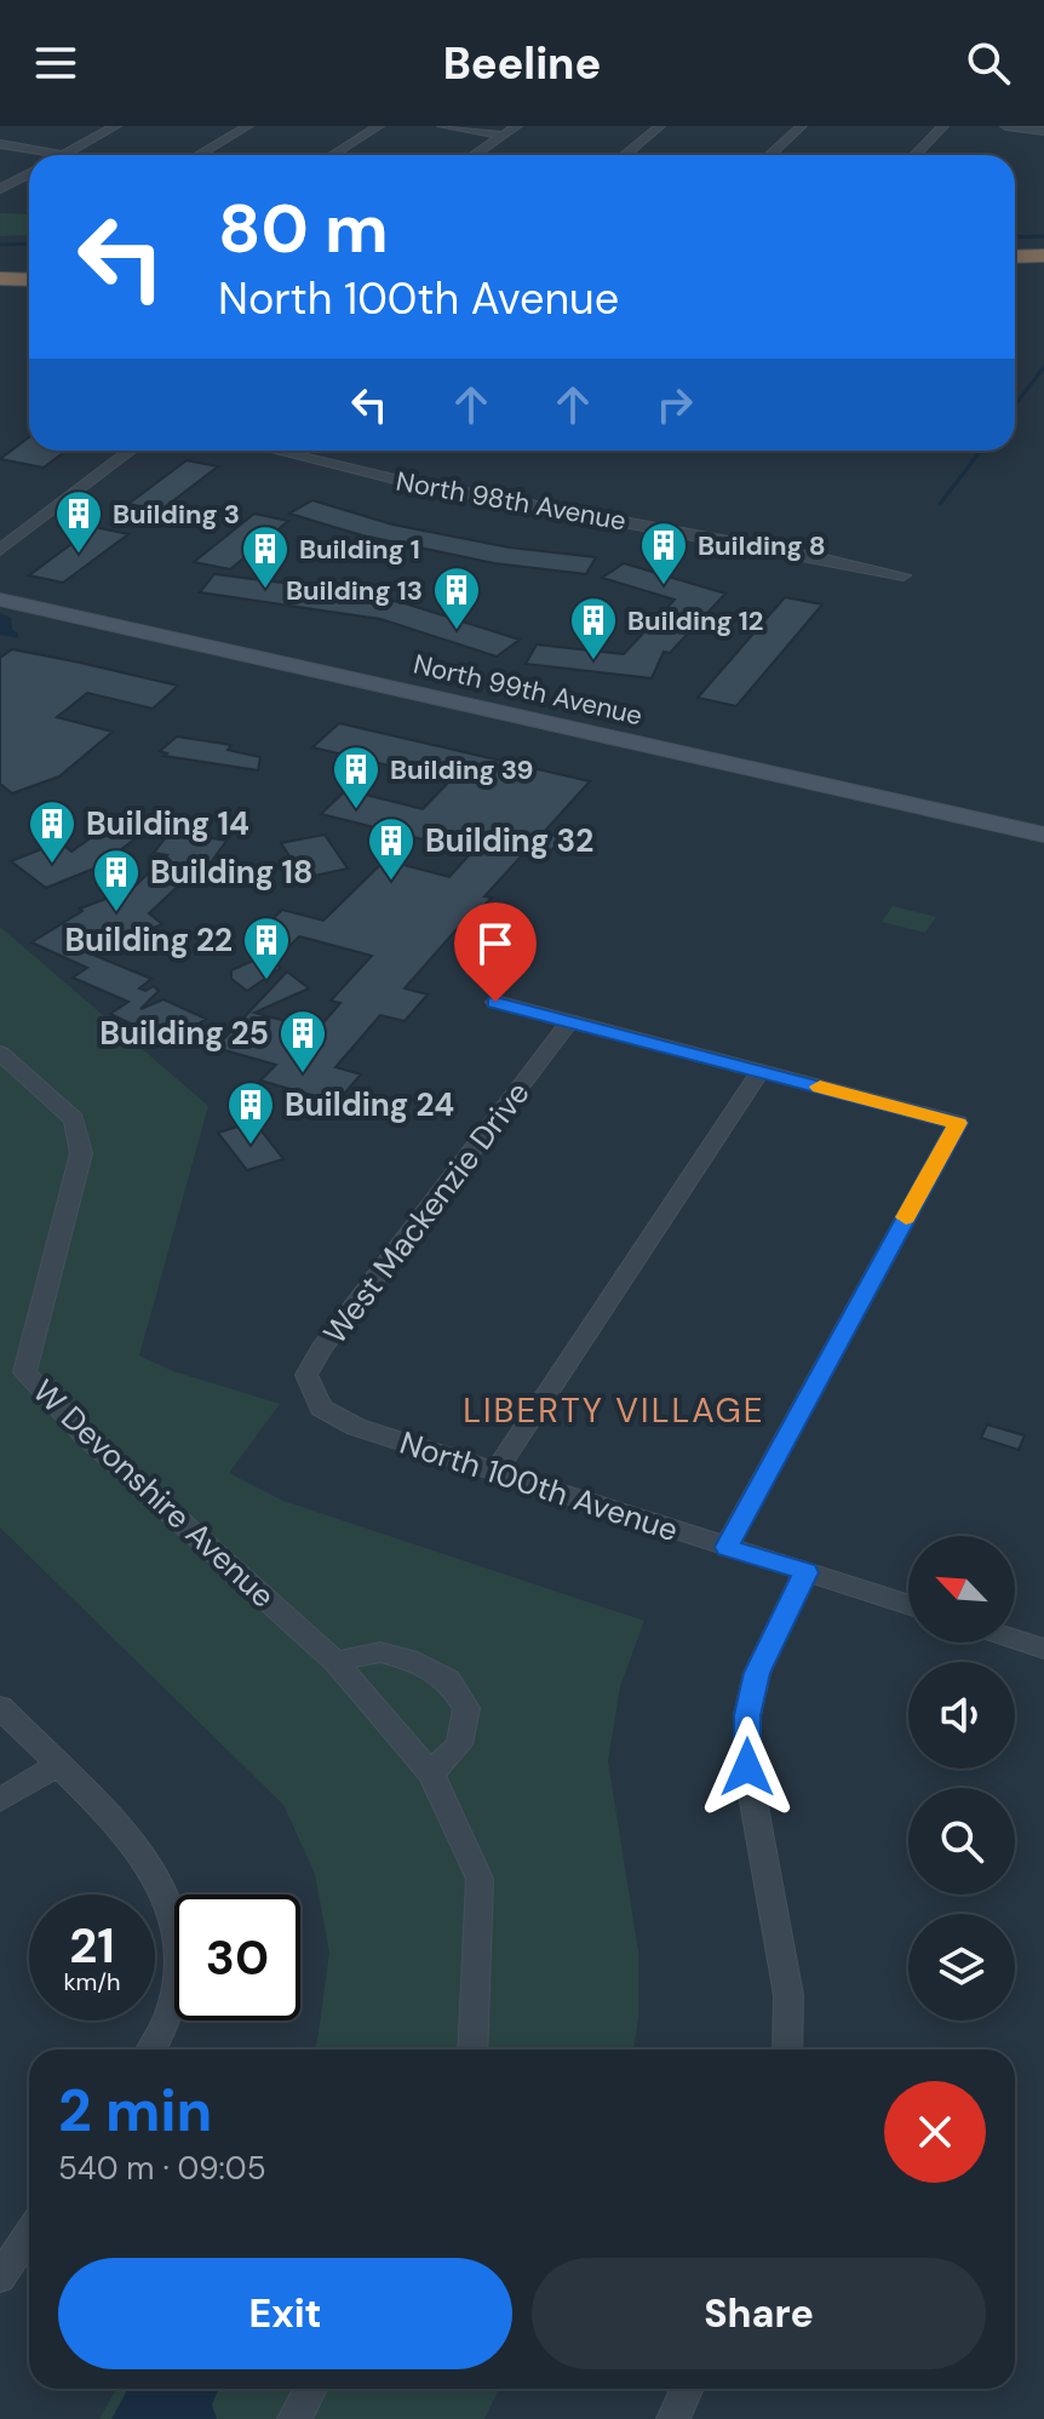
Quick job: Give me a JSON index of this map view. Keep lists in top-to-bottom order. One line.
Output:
{"streets":{"main road":["North 99th Avenue"],"street":["North 98th Avenue","West Mackenzie Drive","North 100th Avenue","W Devonshire Avenue"]},"crossings":[["West Mackenzie Drive","North 100th Avenue"]],"districts":["LIBERTY VILLAGE"],"places":{"building":["Building 3","Building 8","Building 1","Building 13","Building 12","Building 39","Building 14","Building 32","Building 18","Building 22","Building 25","Building 24"]},"north":"top left","page":{"header":"Beeline","turn":["80 m","North 100th Avenue"],"speed":"21 km/h","limit":"30","heading":["2 min","540 m · 09:05"],"buttons":["Exit","Share"]}}
